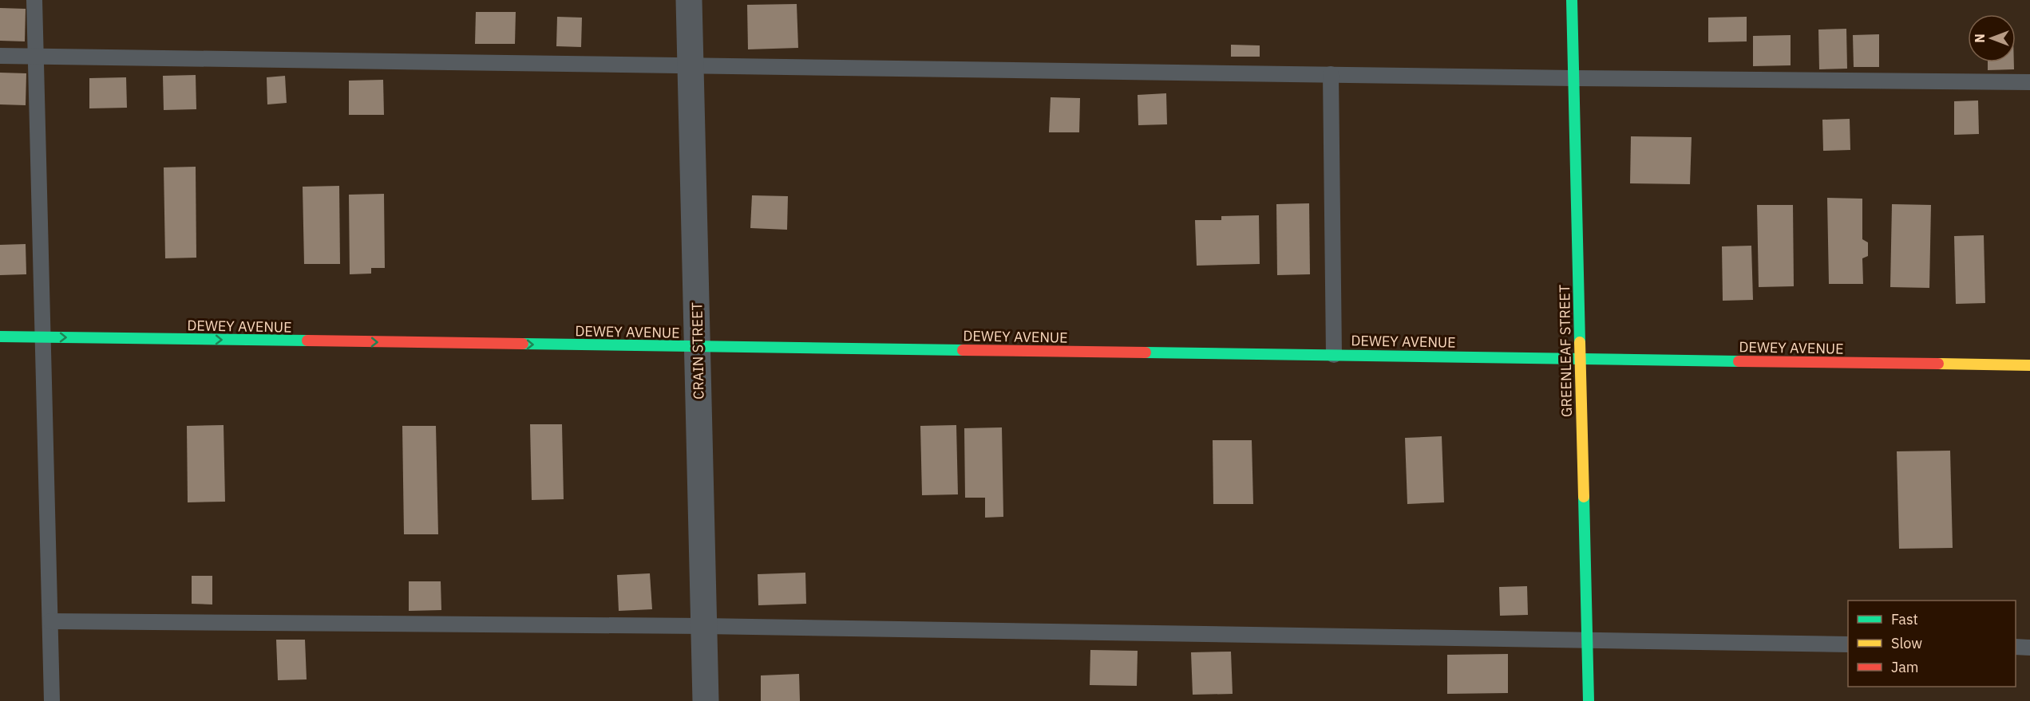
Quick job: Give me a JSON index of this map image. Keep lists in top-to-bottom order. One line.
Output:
{"streets":{"street":["DEWEY AVENUE","CRAIN STREET","GREENLEAF STREET"]},"crossings":[["DEWEY AVENUE","CRAIN STREET"],["DEWEY AVENUE","GREENLEAF STREET"]],"legend":["Fast","Slow","Jam"],"north":"left"}
